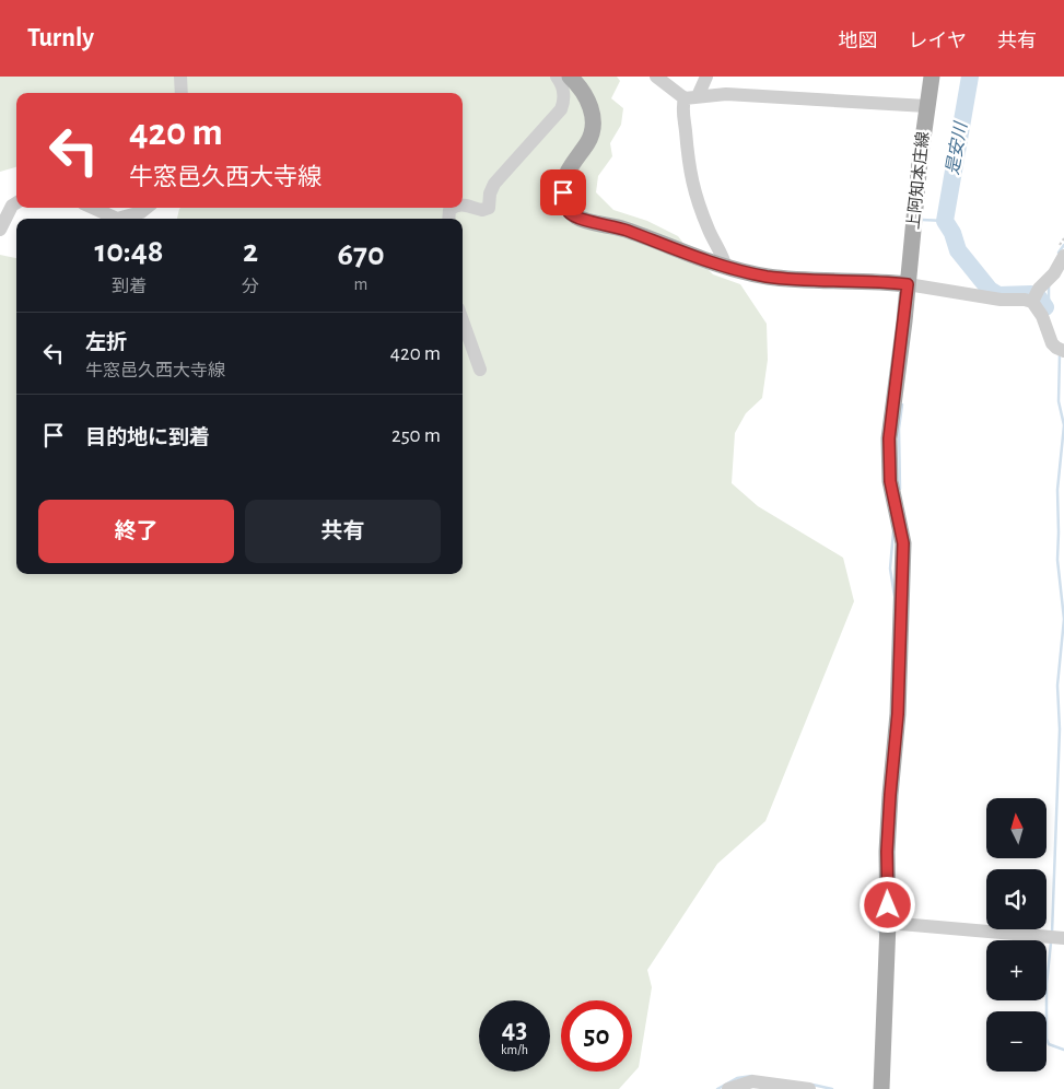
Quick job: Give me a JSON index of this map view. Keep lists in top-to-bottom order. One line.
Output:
{"streets":{"main road":["上阿知本庄線"]},"water":["是安川"],"north":"top","page":{"header":"Turnly","nav":["地図","レイヤ","共有"],"turn":["420 m","牛窓邑久西大寺線"],"eta":["10:48","到着","2","分","670","m"],"list":[{"name":"左折","note":"牛窓邑久西大寺線","value":"420 m"},{"name":"目的地に到着","value":"250 m"}],"buttons":["終了","共有"],"map_buttons":["+","−"],"speed":"43 km/h","limit":"50"}}
